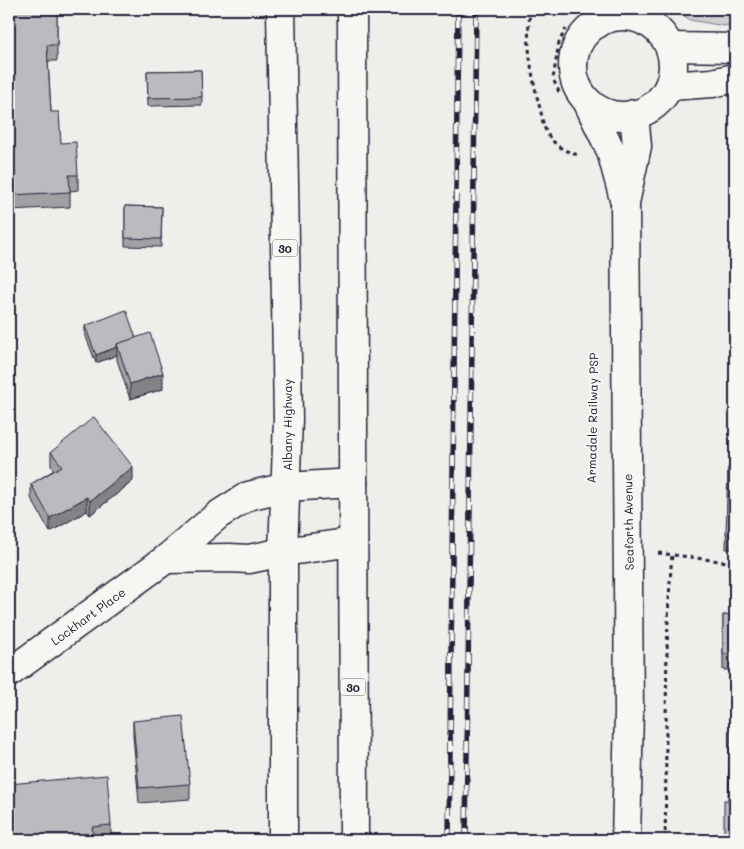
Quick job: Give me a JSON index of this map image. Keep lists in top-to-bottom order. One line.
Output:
{"streets":{"main road":["30","Albany Highway","Seaforth Avenue","Lockhart Place"]},"crossings":[["30","Lockhart Place"],["Albany Highway","Lockhart Place"]]}
